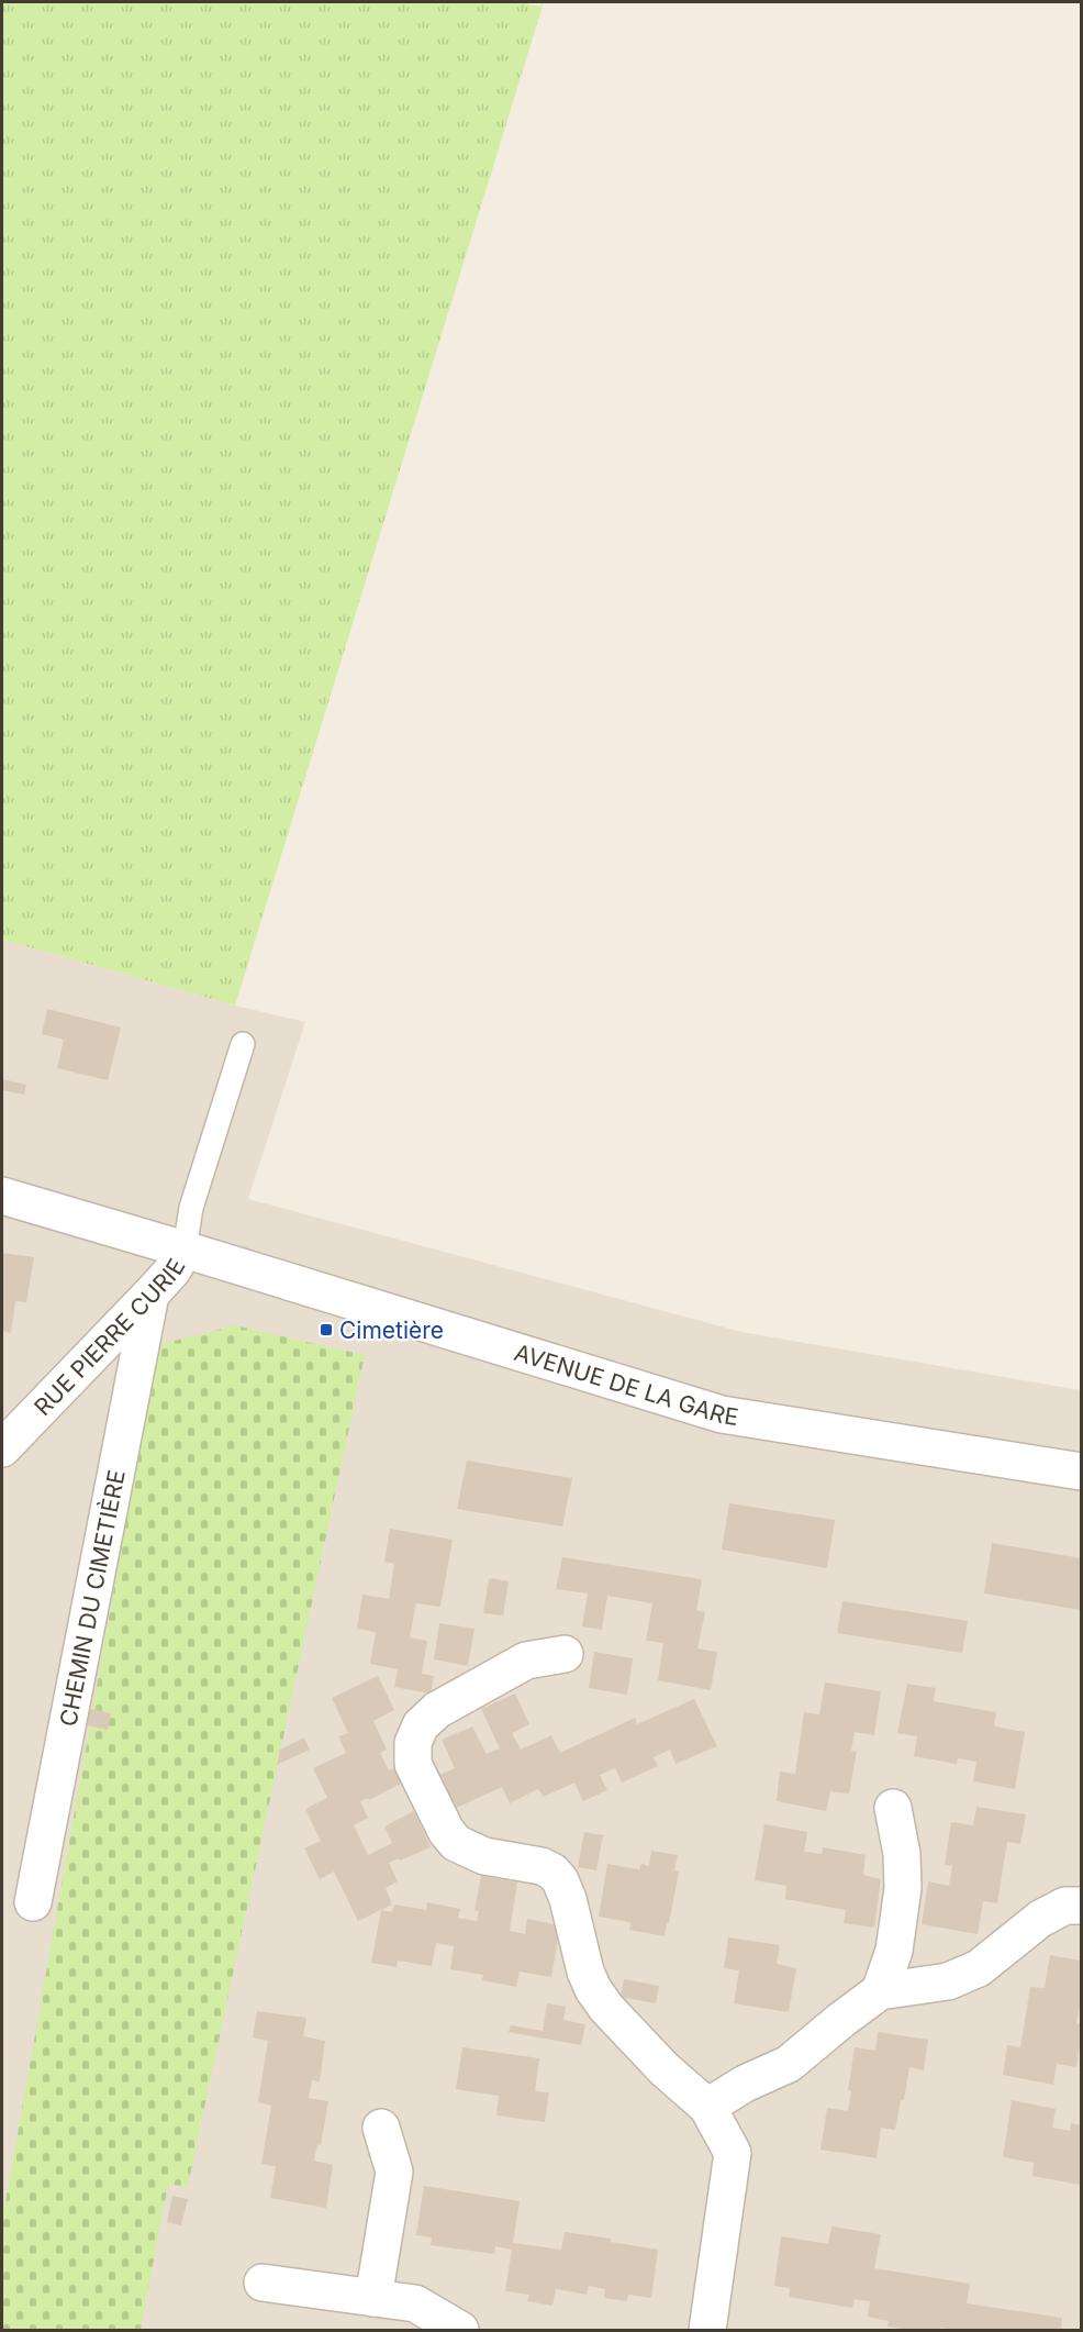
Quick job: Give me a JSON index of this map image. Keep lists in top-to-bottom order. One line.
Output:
{"streets":{"street":["RUE PIERRE CURIE","AVENUE DE LA GARE","CHEMIN DU CIMETIÈRE"]},"crossings":[["RUE PIERRE CURIE","AVENUE DE LA GARE"],["RUE PIERRE CURIE","CHEMIN DU CIMETIÈRE"]],"places":{"transit":["Cimetière"]}}
